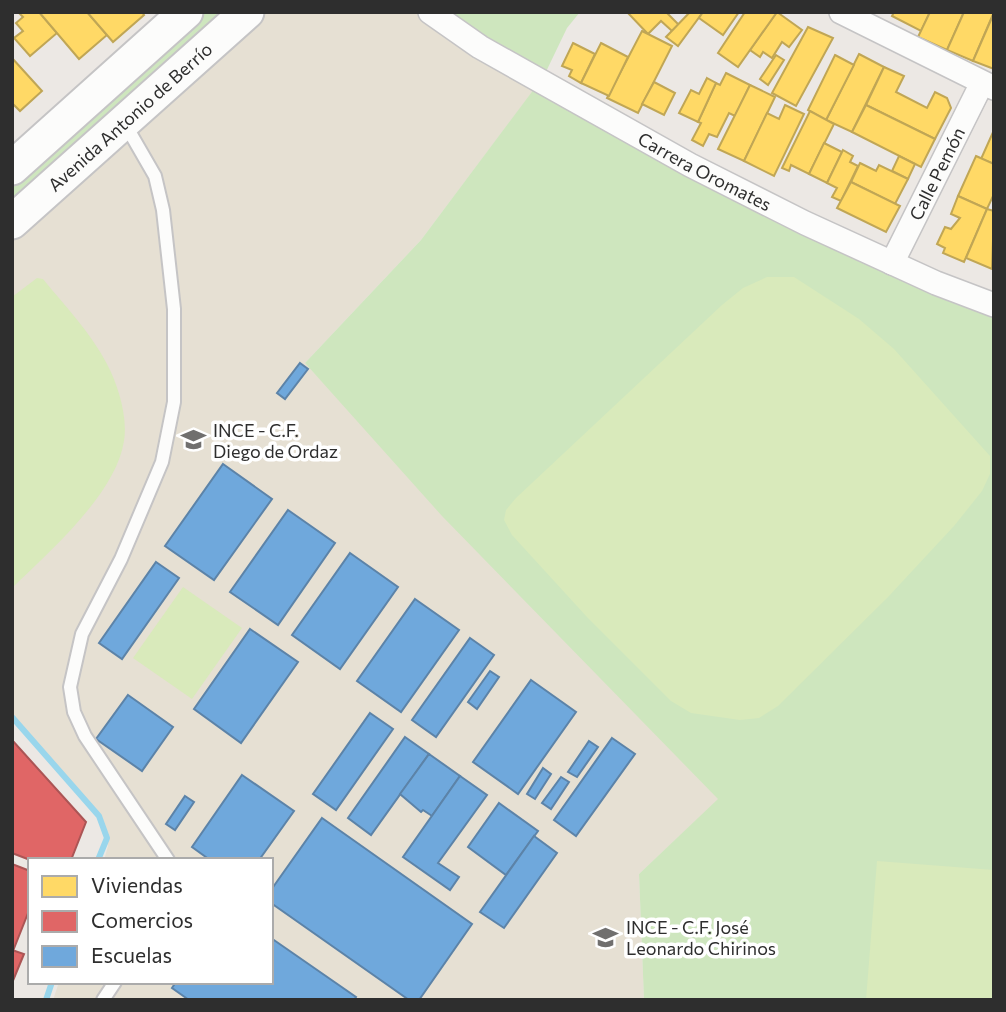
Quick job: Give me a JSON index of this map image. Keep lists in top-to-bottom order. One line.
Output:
{"streets":{"street":["Avenida Antonio de Berrío","Carrera Oromates","Calle Pemón"]},"crossings":[["Carrera Oromates","Calle Pemón"]],"places":{"school or university":["INCE - C.F. Diego de Ordaz","INCE - C.F. José Leonardo Chirinos"]},"legend":["Viviendas","Comercios","Escuelas"]}
